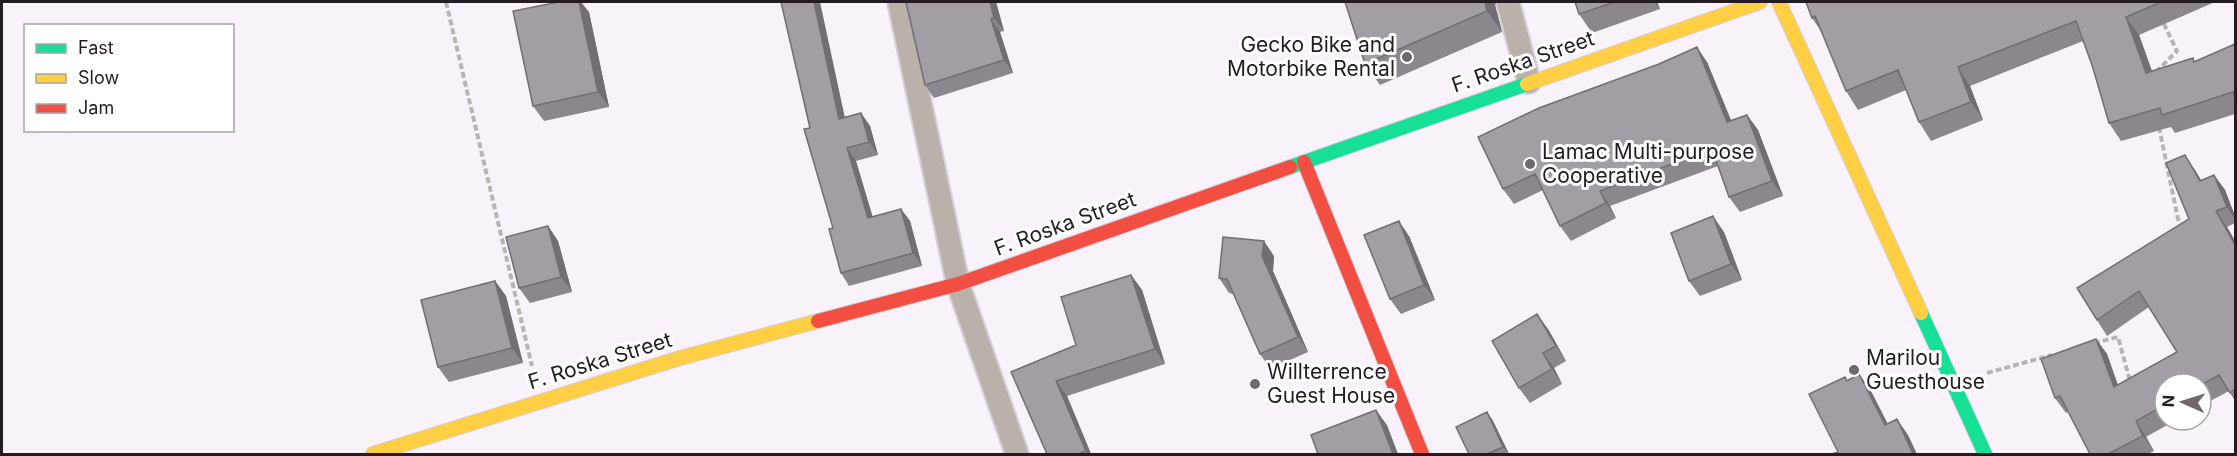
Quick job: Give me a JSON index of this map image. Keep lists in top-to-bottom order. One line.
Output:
{"streets":{"main road":["F. Roska Street"]},"places":["Gecko Bike and Motorbike Rental","Lamac Multi-purpose Cooperative","Marilou Guesthouse","Willterrence Guest House"],"legend":["Fast","Slow","Jam"],"north":"left"}
